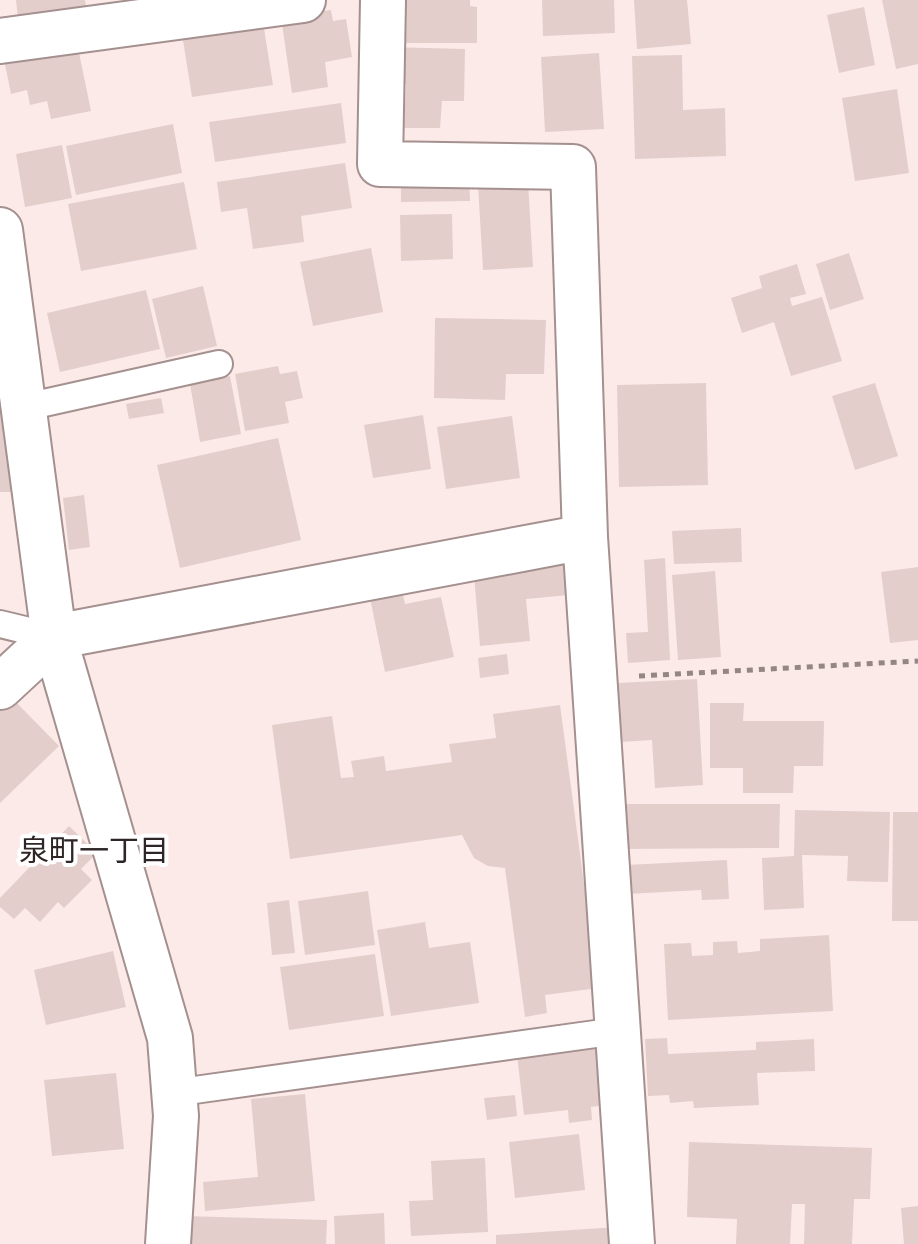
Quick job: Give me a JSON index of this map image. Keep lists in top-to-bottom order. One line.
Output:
{"districts":["泉町一丁目"]}
